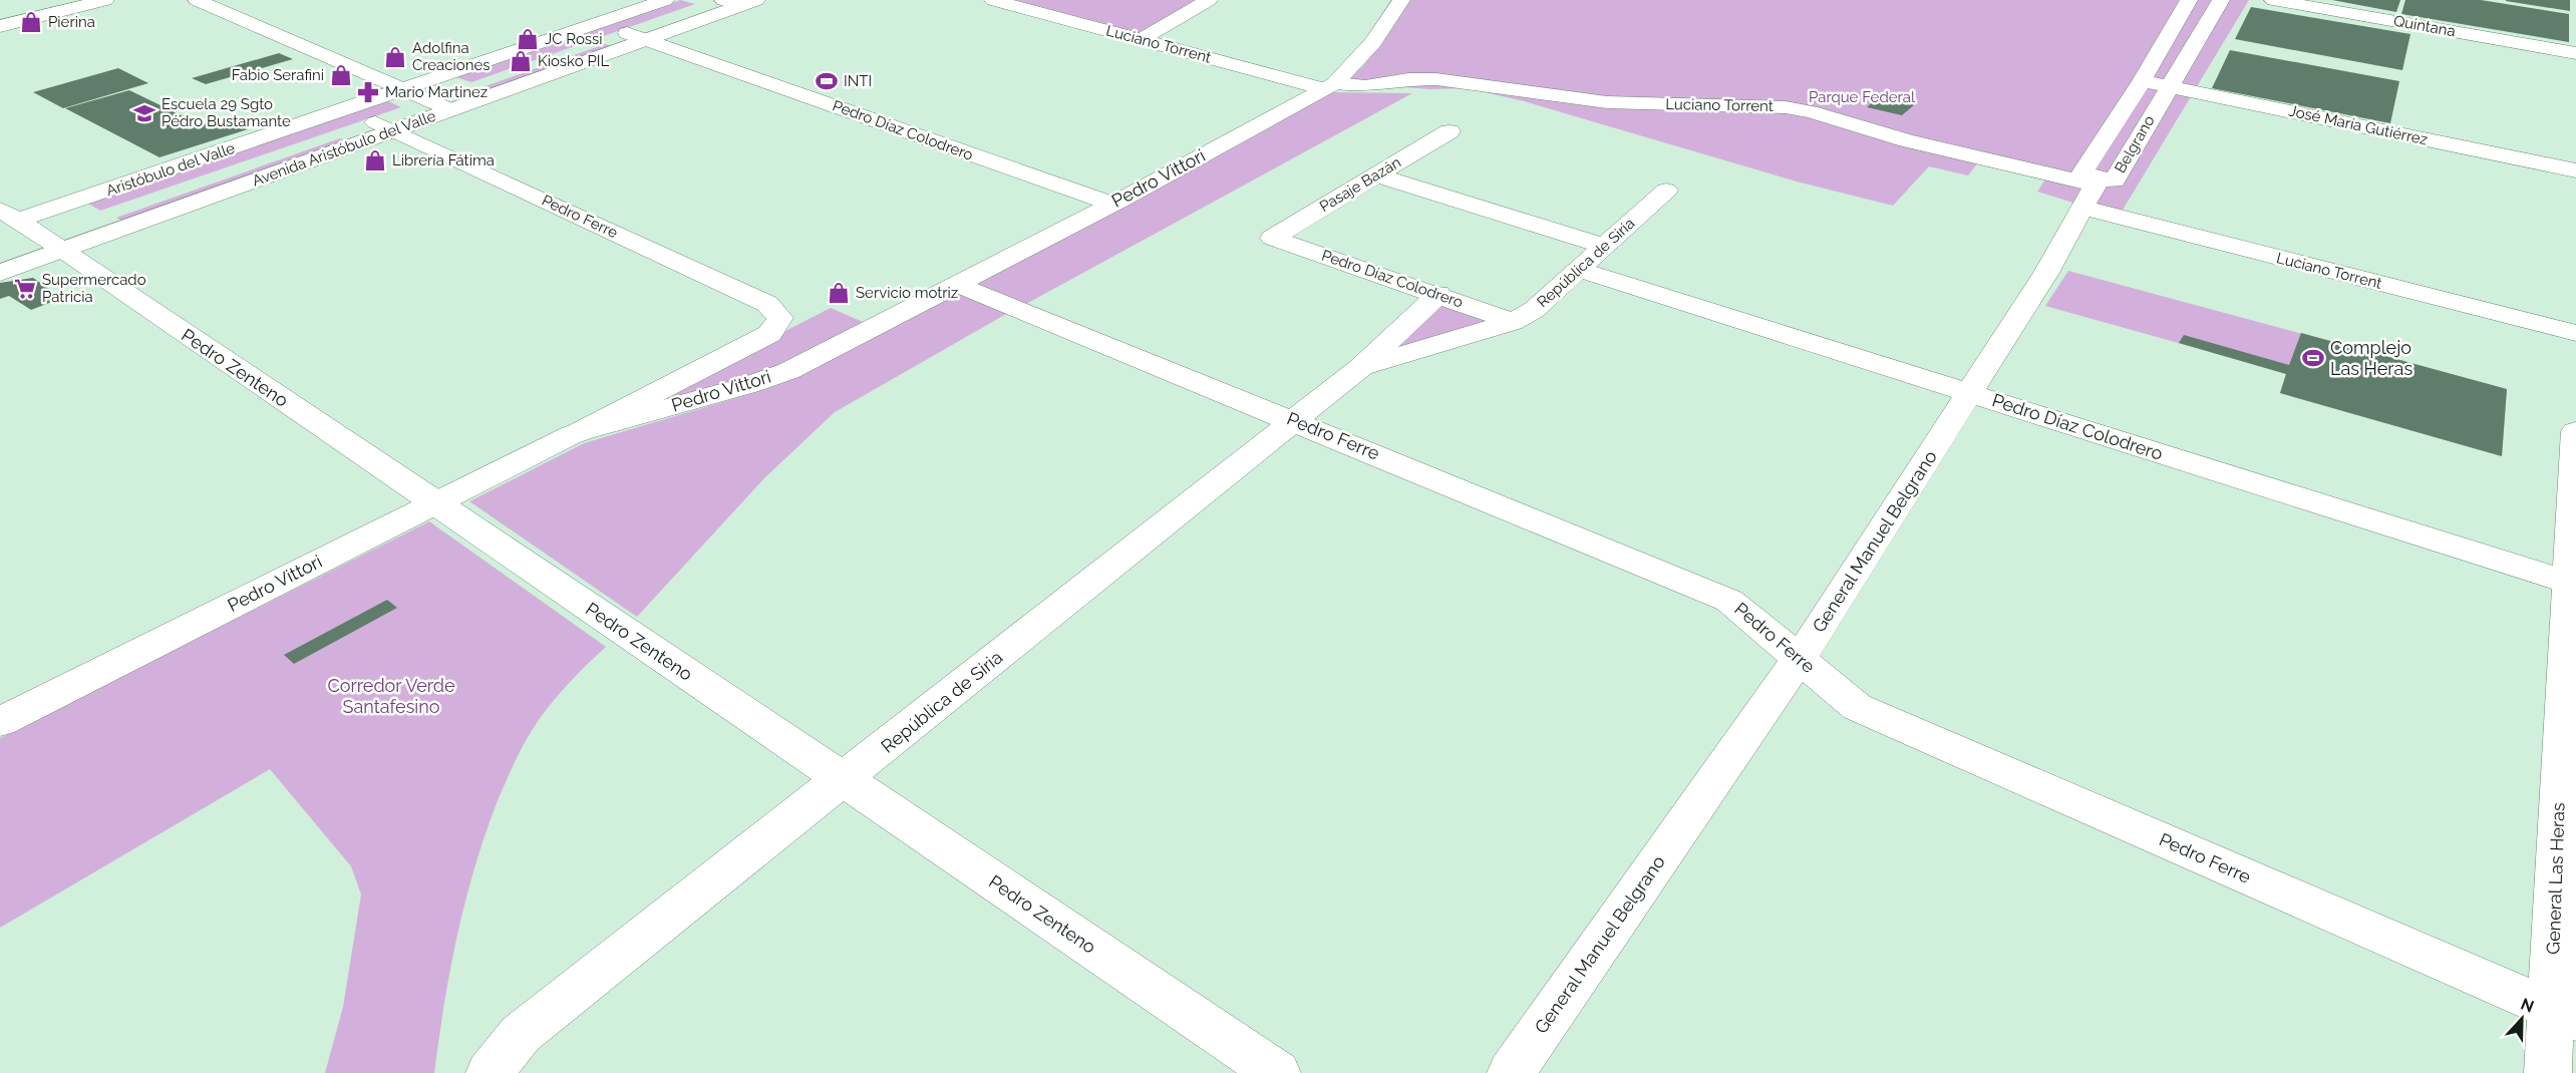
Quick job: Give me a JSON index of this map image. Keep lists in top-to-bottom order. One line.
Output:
{"streets":{"street":["Quintana","Luciano Torrent","José María Gutiérrez","Pedro Díaz Colodrero","Belgrano","Avenida Aristóbulo del Valle","Aristóbulo del Valle","Pedro Vittori","Pasaje Bazán","Pedro Ferre","República de Siria","Pedro Zenteno","General Manuel Belgrano","General Las Heras"]},"crossings":[["Luciano Torrent","Belgrano"],["Luciano Torrent","Pedro Vittori"],["Luciano Torrent","General Manuel Belgrano"],["José María Gutiérrez","Belgrano"],["Pedro Díaz Colodrero","Avenida Aristóbulo del Valle"],["Pedro Díaz Colodrero","Pedro Vittori"],["Pedro Díaz Colodrero","Pasaje Bazán"],["Pedro Díaz Colodrero","República de Siria"],["Pedro Díaz Colodrero","General Manuel Belgrano"],["Pedro Díaz Colodrero","General Las Heras"],["Belgrano","General Manuel Belgrano"],["Avenida Aristóbulo del Valle","Pedro Ferre"],["Avenida Aristóbulo del Valle","Pedro Zenteno"],["Aristóbulo del Valle","Pedro Zenteno"],["Pedro Vittori","Pedro Ferre"],["Pedro Vittori","Pedro Zenteno"],["Pedro Ferre","República de Siria"],["Pedro Ferre","General Manuel Belgrano"],["Pedro Ferre","General Las Heras"],["República de Siria","Pedro Zenteno"]],"parks":["Parque Federal","Corredor Verde Santafesino"],"places":{"shop":["Pierina","JC Rossi","Adolfina Creaciones","Kiosko PIL","Fabio Serafini","Librería Fátima","Servicio motriz"],"sports":["INTI","Complejo Las Heras"],"pharmacy":["Mario Martinez"],"school or university":["Escuela 29 Sgto Pédro Bustamante"],"supermarket":["Supermercado Patricia"]},"north":"top"}
